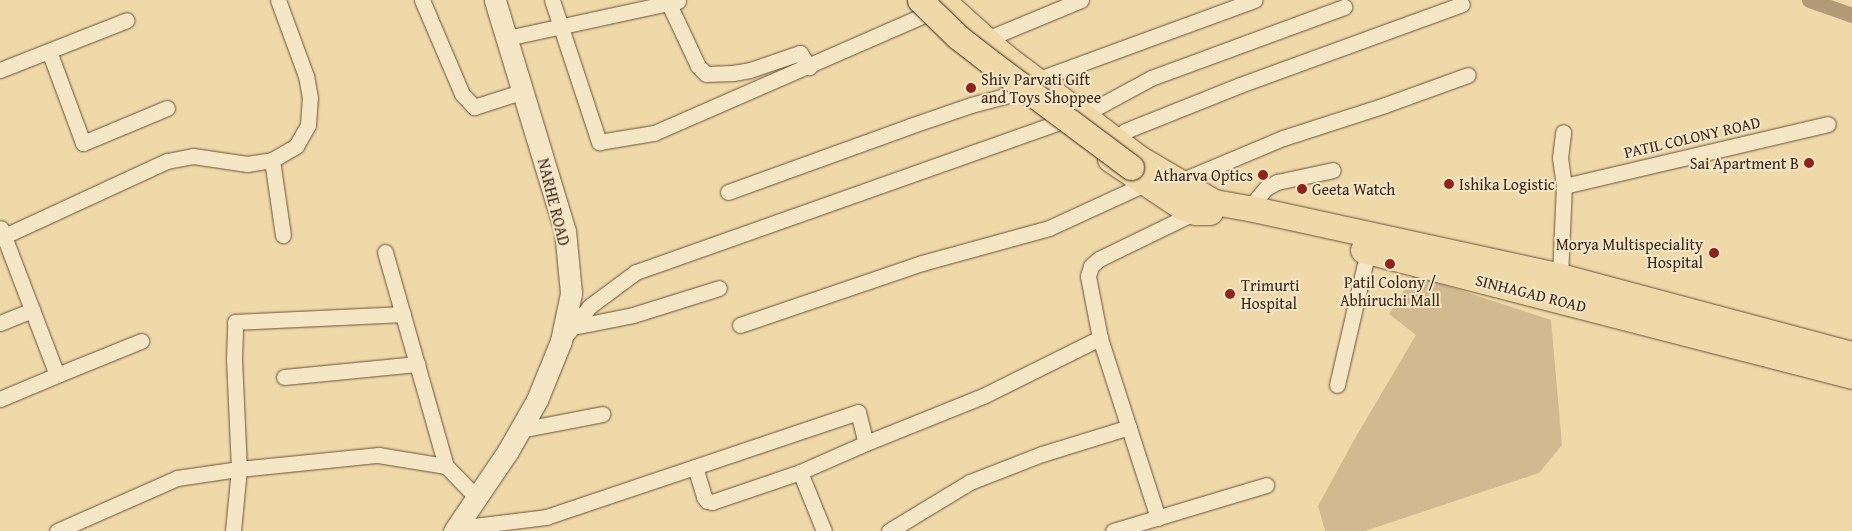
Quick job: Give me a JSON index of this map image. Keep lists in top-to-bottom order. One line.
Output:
{"streets":{"main road":["SINHAGAD ROAD"],"street":["PATIL COLONY ROAD","NARHE ROAD"]},"places":["Shiv Parvati Gift and Toys Shoppee","Sai Apartment B","Atharva Optics","Ishika Logistic","Geeta Watch","Morya Multispeciality Hospital","Patil Colony / Abhiruchi Mall","Trimurti Hospital"]}
